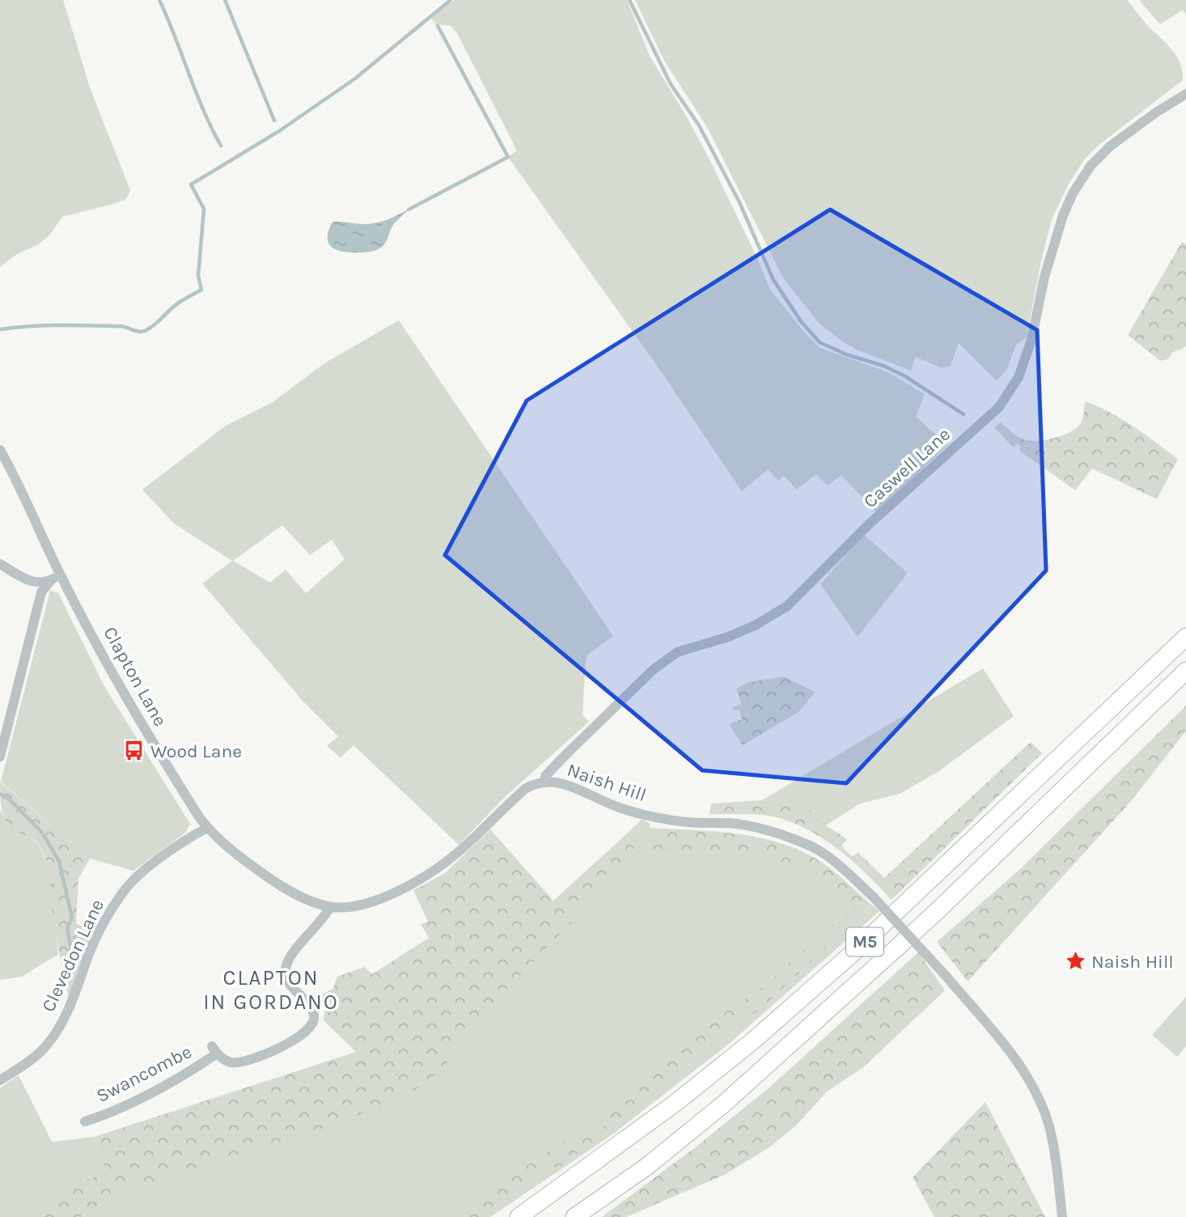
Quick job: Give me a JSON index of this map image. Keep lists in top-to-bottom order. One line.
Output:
{"streets":{"highway":["M5"],"street":["Caswell Lane","Clapton Lane","Naish Hill","Clevedon Lane","Swancombe"]},"crossings":[["Caswell Lane","Clapton Lane"],["Caswell Lane","Naish Hill"],["Clapton Lane","Naish Hill"],["Clapton Lane","Clevedon Lane"],["Clapton Lane","Swancombe"]],"districts":["CLAPTON IN GORDANO"],"places":{"bus stop":["Wood Lane"],"place":["Naish Hill"]}}
